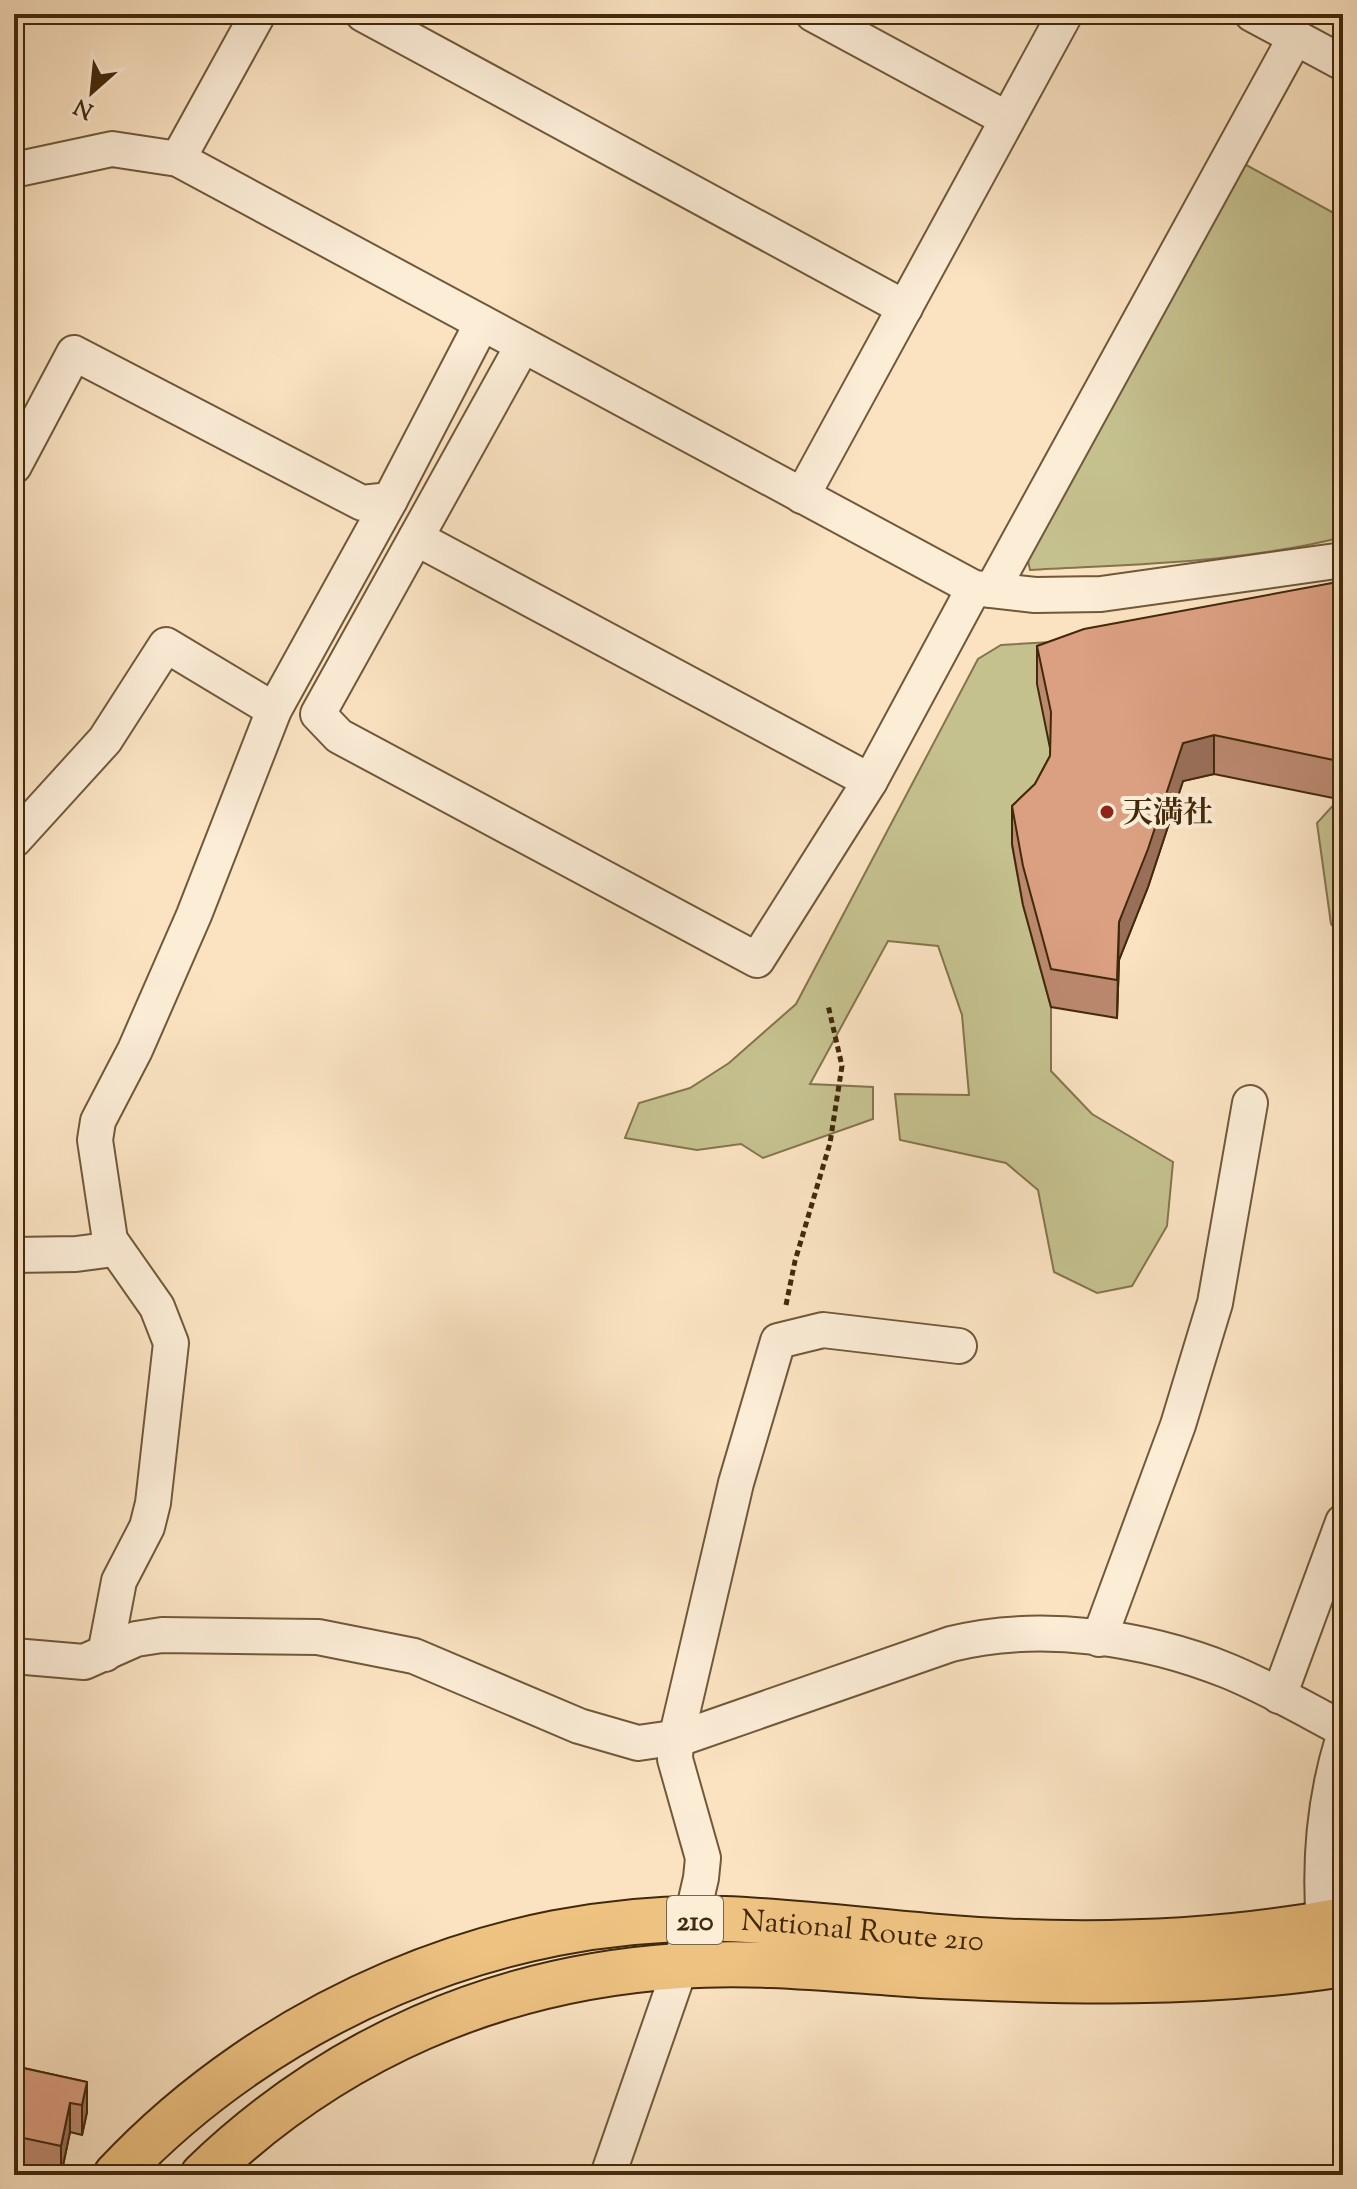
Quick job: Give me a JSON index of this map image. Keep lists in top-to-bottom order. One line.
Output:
{"streets":{"highway":["210","National Route 210"]},"places":["天満社"],"north":"bottom left"}
